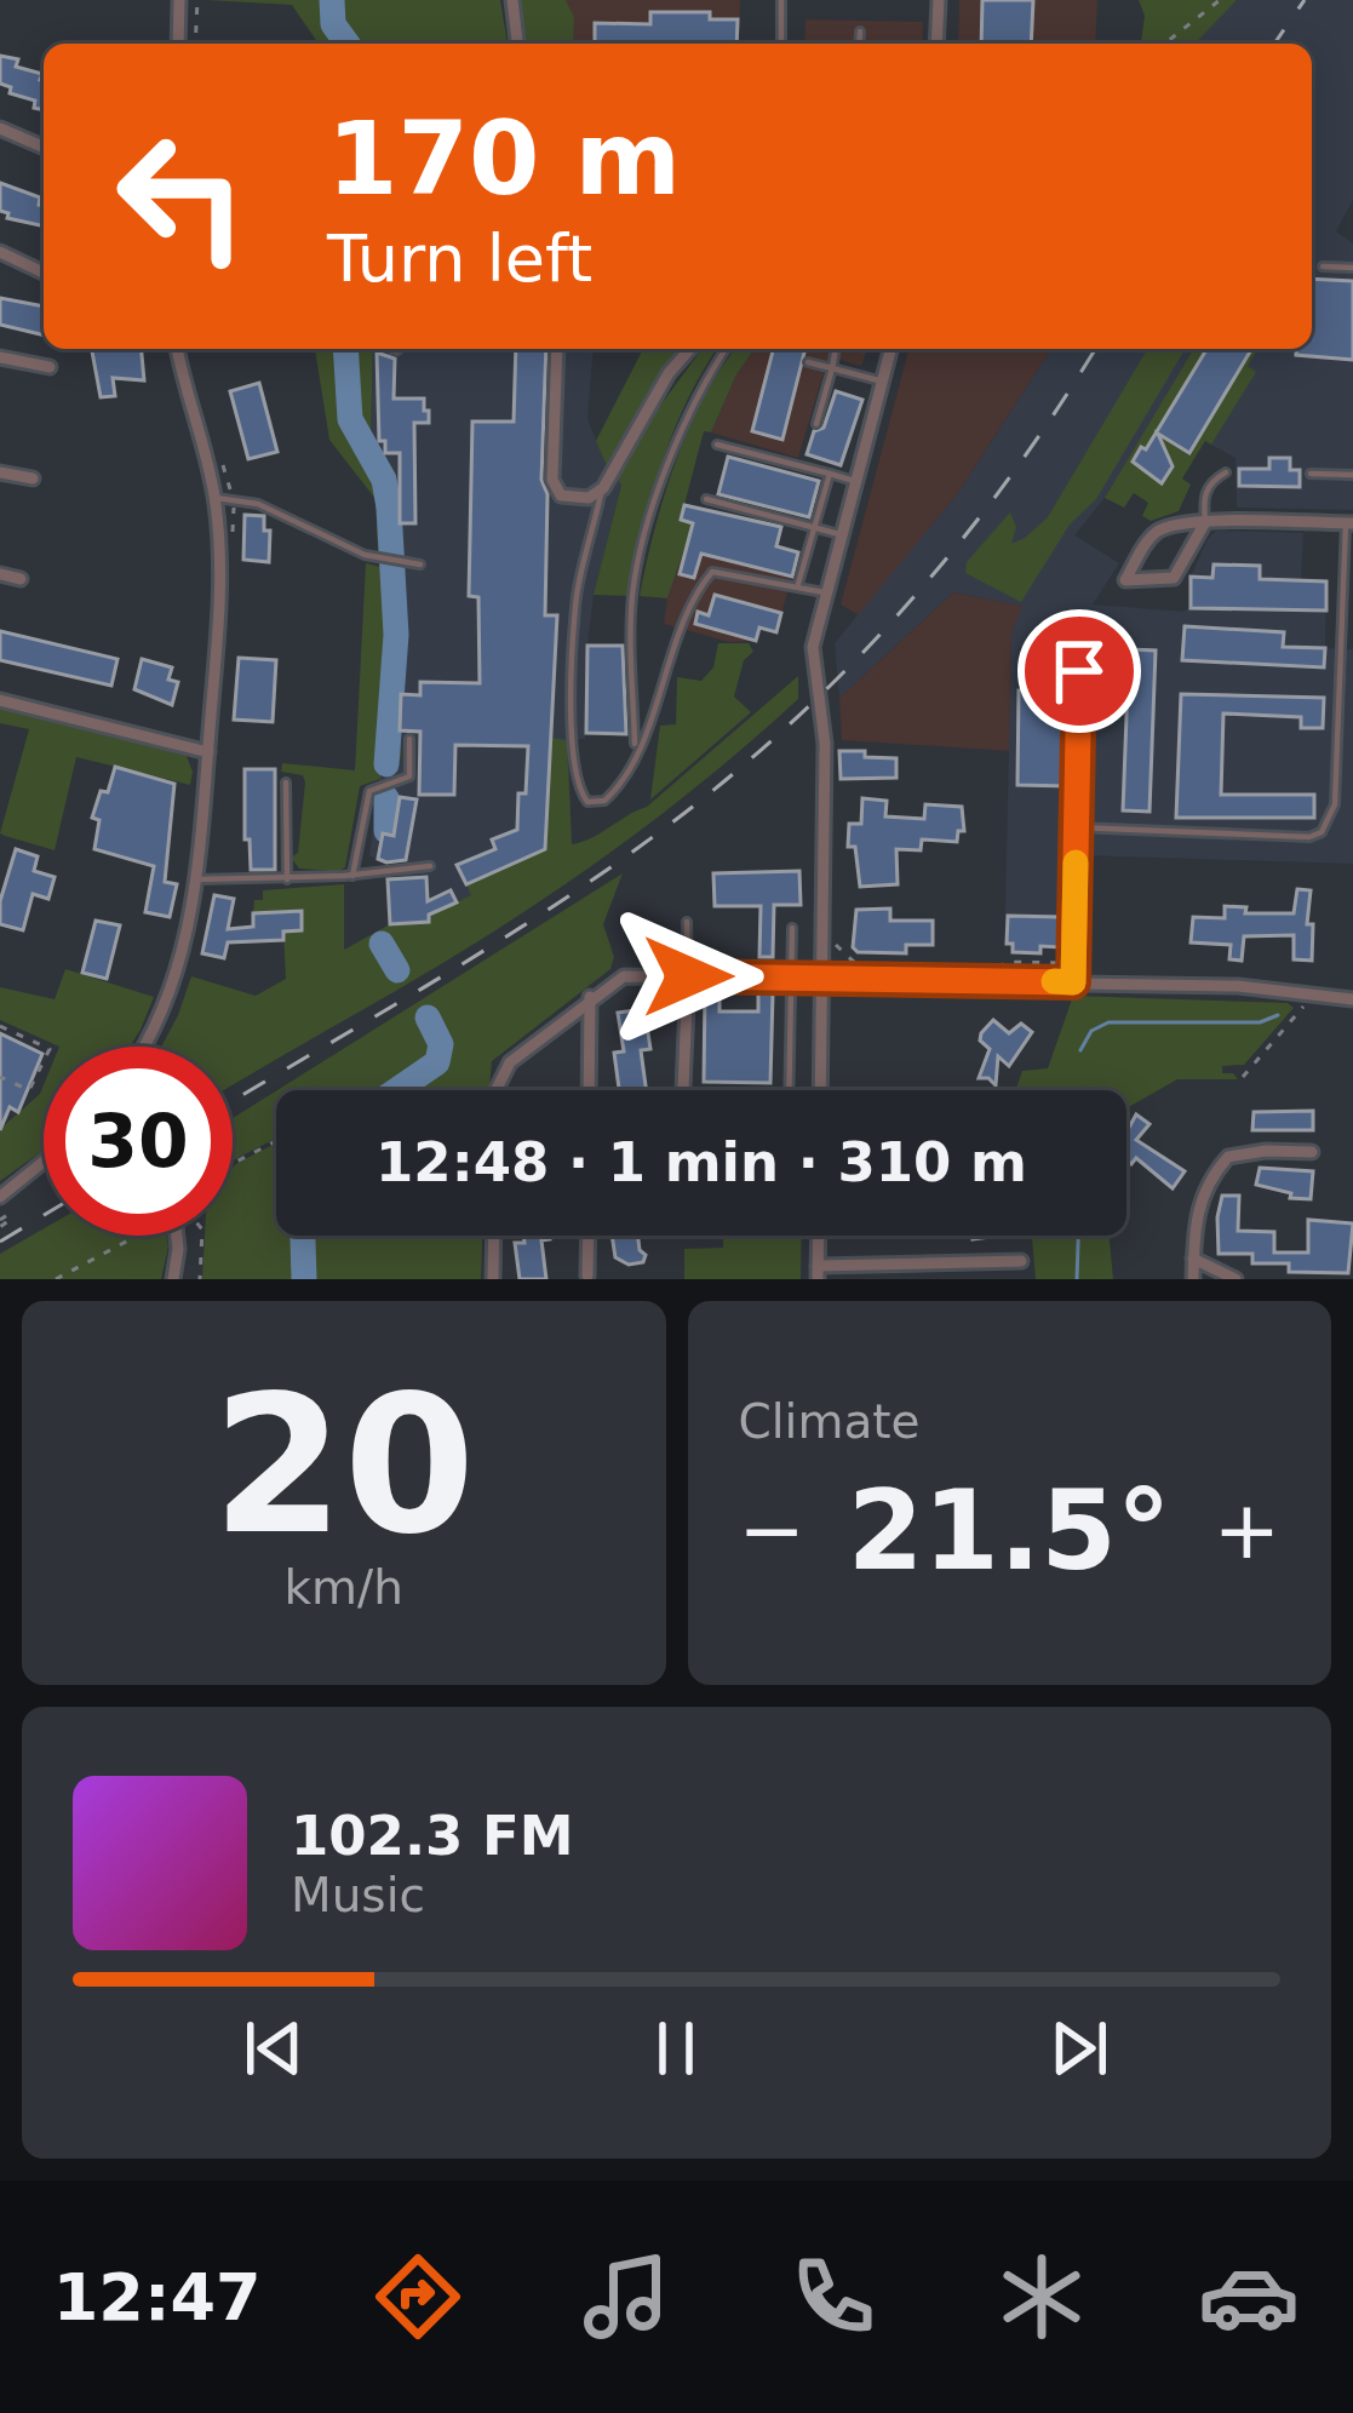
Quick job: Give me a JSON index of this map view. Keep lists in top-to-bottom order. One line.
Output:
{"page":{"turn":["170 m","Turn left"],"limit":"30","trip":"12:48 · 1 min · 310 m","tile":[["20","km/h"],"Climate"],"heat":["−","21.5°","+"],"song":["102.3 FM","Music"],"tabs":"12:47"}}
